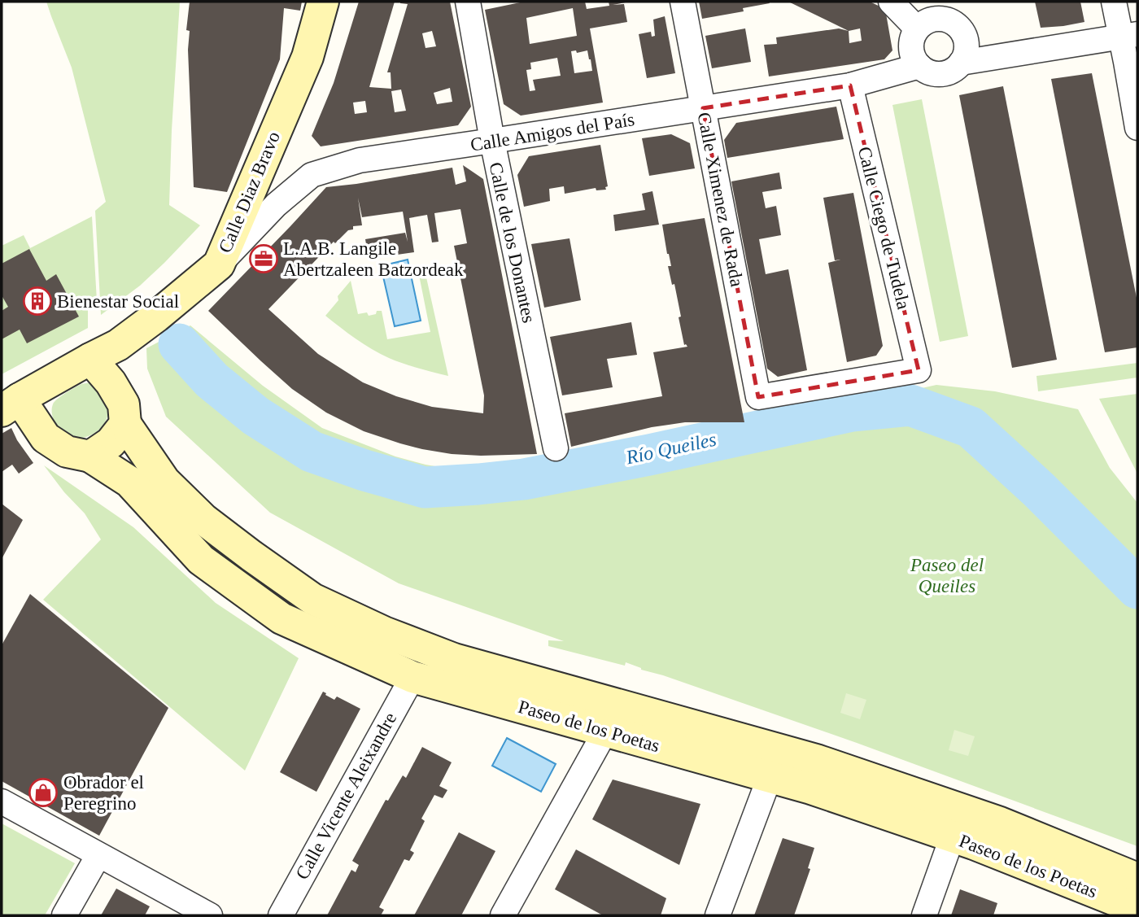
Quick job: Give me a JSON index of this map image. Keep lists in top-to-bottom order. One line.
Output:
{"streets":{"street":["Calle Amigos del País","Calle Diaz Bravo","Calle Ximenez de Rada","Calle Ciego de Tudela","Calle de los Donantes","Paseo de los Poetas","Calle Vicente Aleixandre"]},"crossings":[["Calle Amigos del País","Calle Diaz Bravo"],["Calle Amigos del País","Calle Ximenez de Rada"],["Calle Amigos del País","Calle Ciego de Tudela"],["Calle Amigos del País","Calle de los Donantes"],["Calle Diaz Bravo","Paseo de los Poetas"],["Calle Ximenez de Rada","Calle Ciego de Tudela"],["Paseo de los Poetas","Calle Vicente Aleixandre"]],"water":["Río Queiles"],"parks":["Paseo del Queiles"],"places":{"office":["L.A.B. Langile Abertzaleen Batzordeak"],"building":["Bienestar Social"],"shop":["Obrador el Peregrino"]}}
